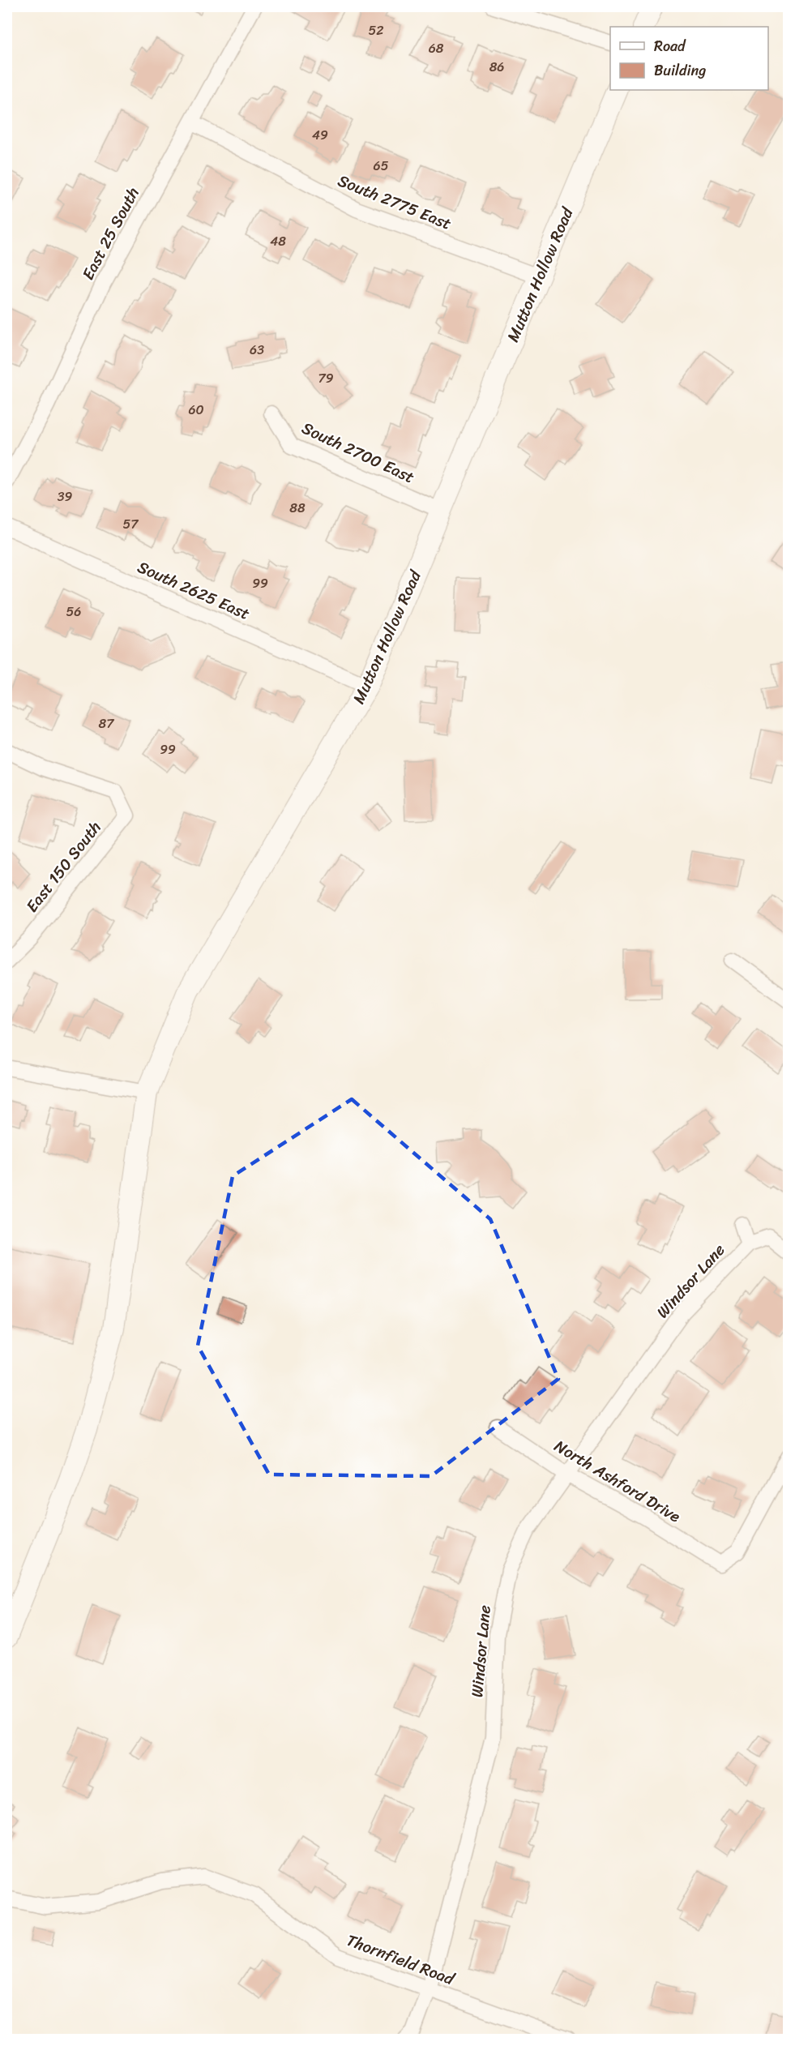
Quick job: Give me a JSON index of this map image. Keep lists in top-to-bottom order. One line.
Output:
{"streets":{"street":["South 2775 East","East 25 South","Mutton Hollow Road","South 2700 East","South 2625 East","East 150 South","Windsor Lane","North Ashford Drive","Thornfield Road"]},"crossings":[["South 2775 East","East 25 South"],["South 2775 East","Mutton Hollow Road"],["Mutton Hollow Road","South 2700 East"],["Mutton Hollow Road","South 2625 East"],["Windsor Lane","North Ashford Drive"],["Windsor Lane","Thornfield Road"]],"house_numbers":["52","68","86","49","65","48","63","79","60","39","88","57","99","56","87","99"],"legend":["Road","Building"]}
